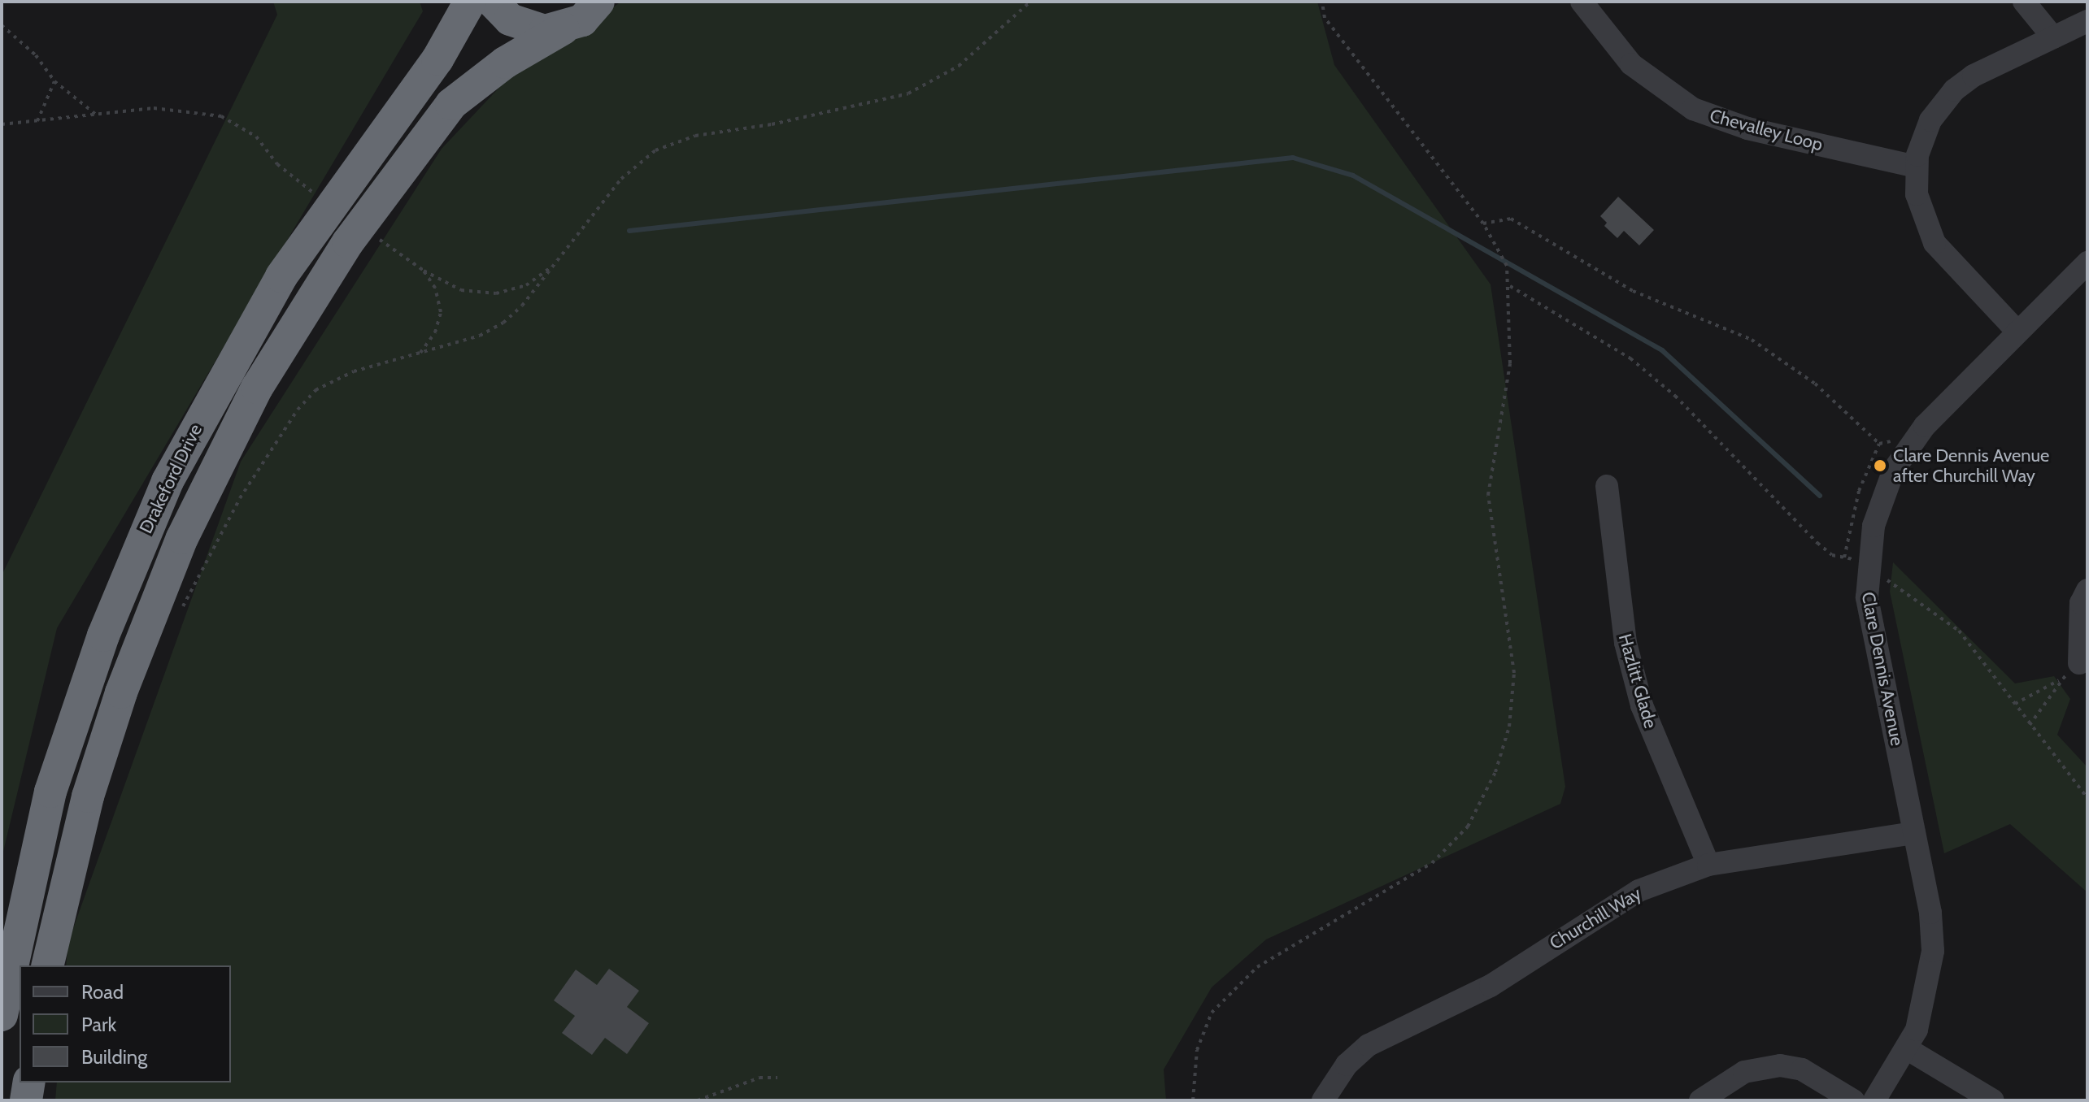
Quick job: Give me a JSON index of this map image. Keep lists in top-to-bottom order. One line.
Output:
{"streets":{"highway":["Drakeford Drive"],"street":["Chevalley Loop","Clare Dennis Avenue","Hazlitt Glade","Churchill Way"]},"crossings":[["Clare Dennis Avenue","Churchill Way"],["Hazlitt Glade","Churchill Way"]],"places":["Clare Dennis Avenue after Churchill Way"],"legend":["Road","Park","Building"]}
